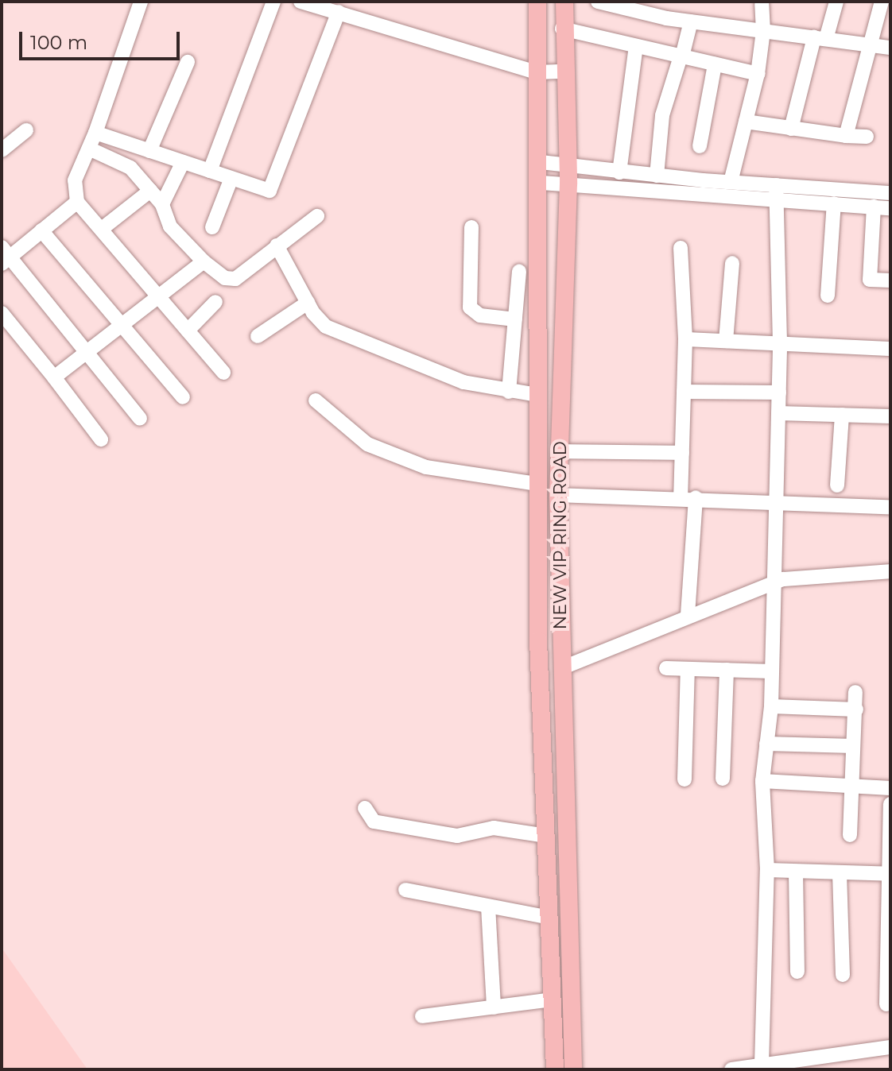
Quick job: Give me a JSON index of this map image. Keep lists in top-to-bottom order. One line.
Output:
{"streets":{"main road":["NEW VIP RING ROAD"]},"scale_bar":"100 m"}
